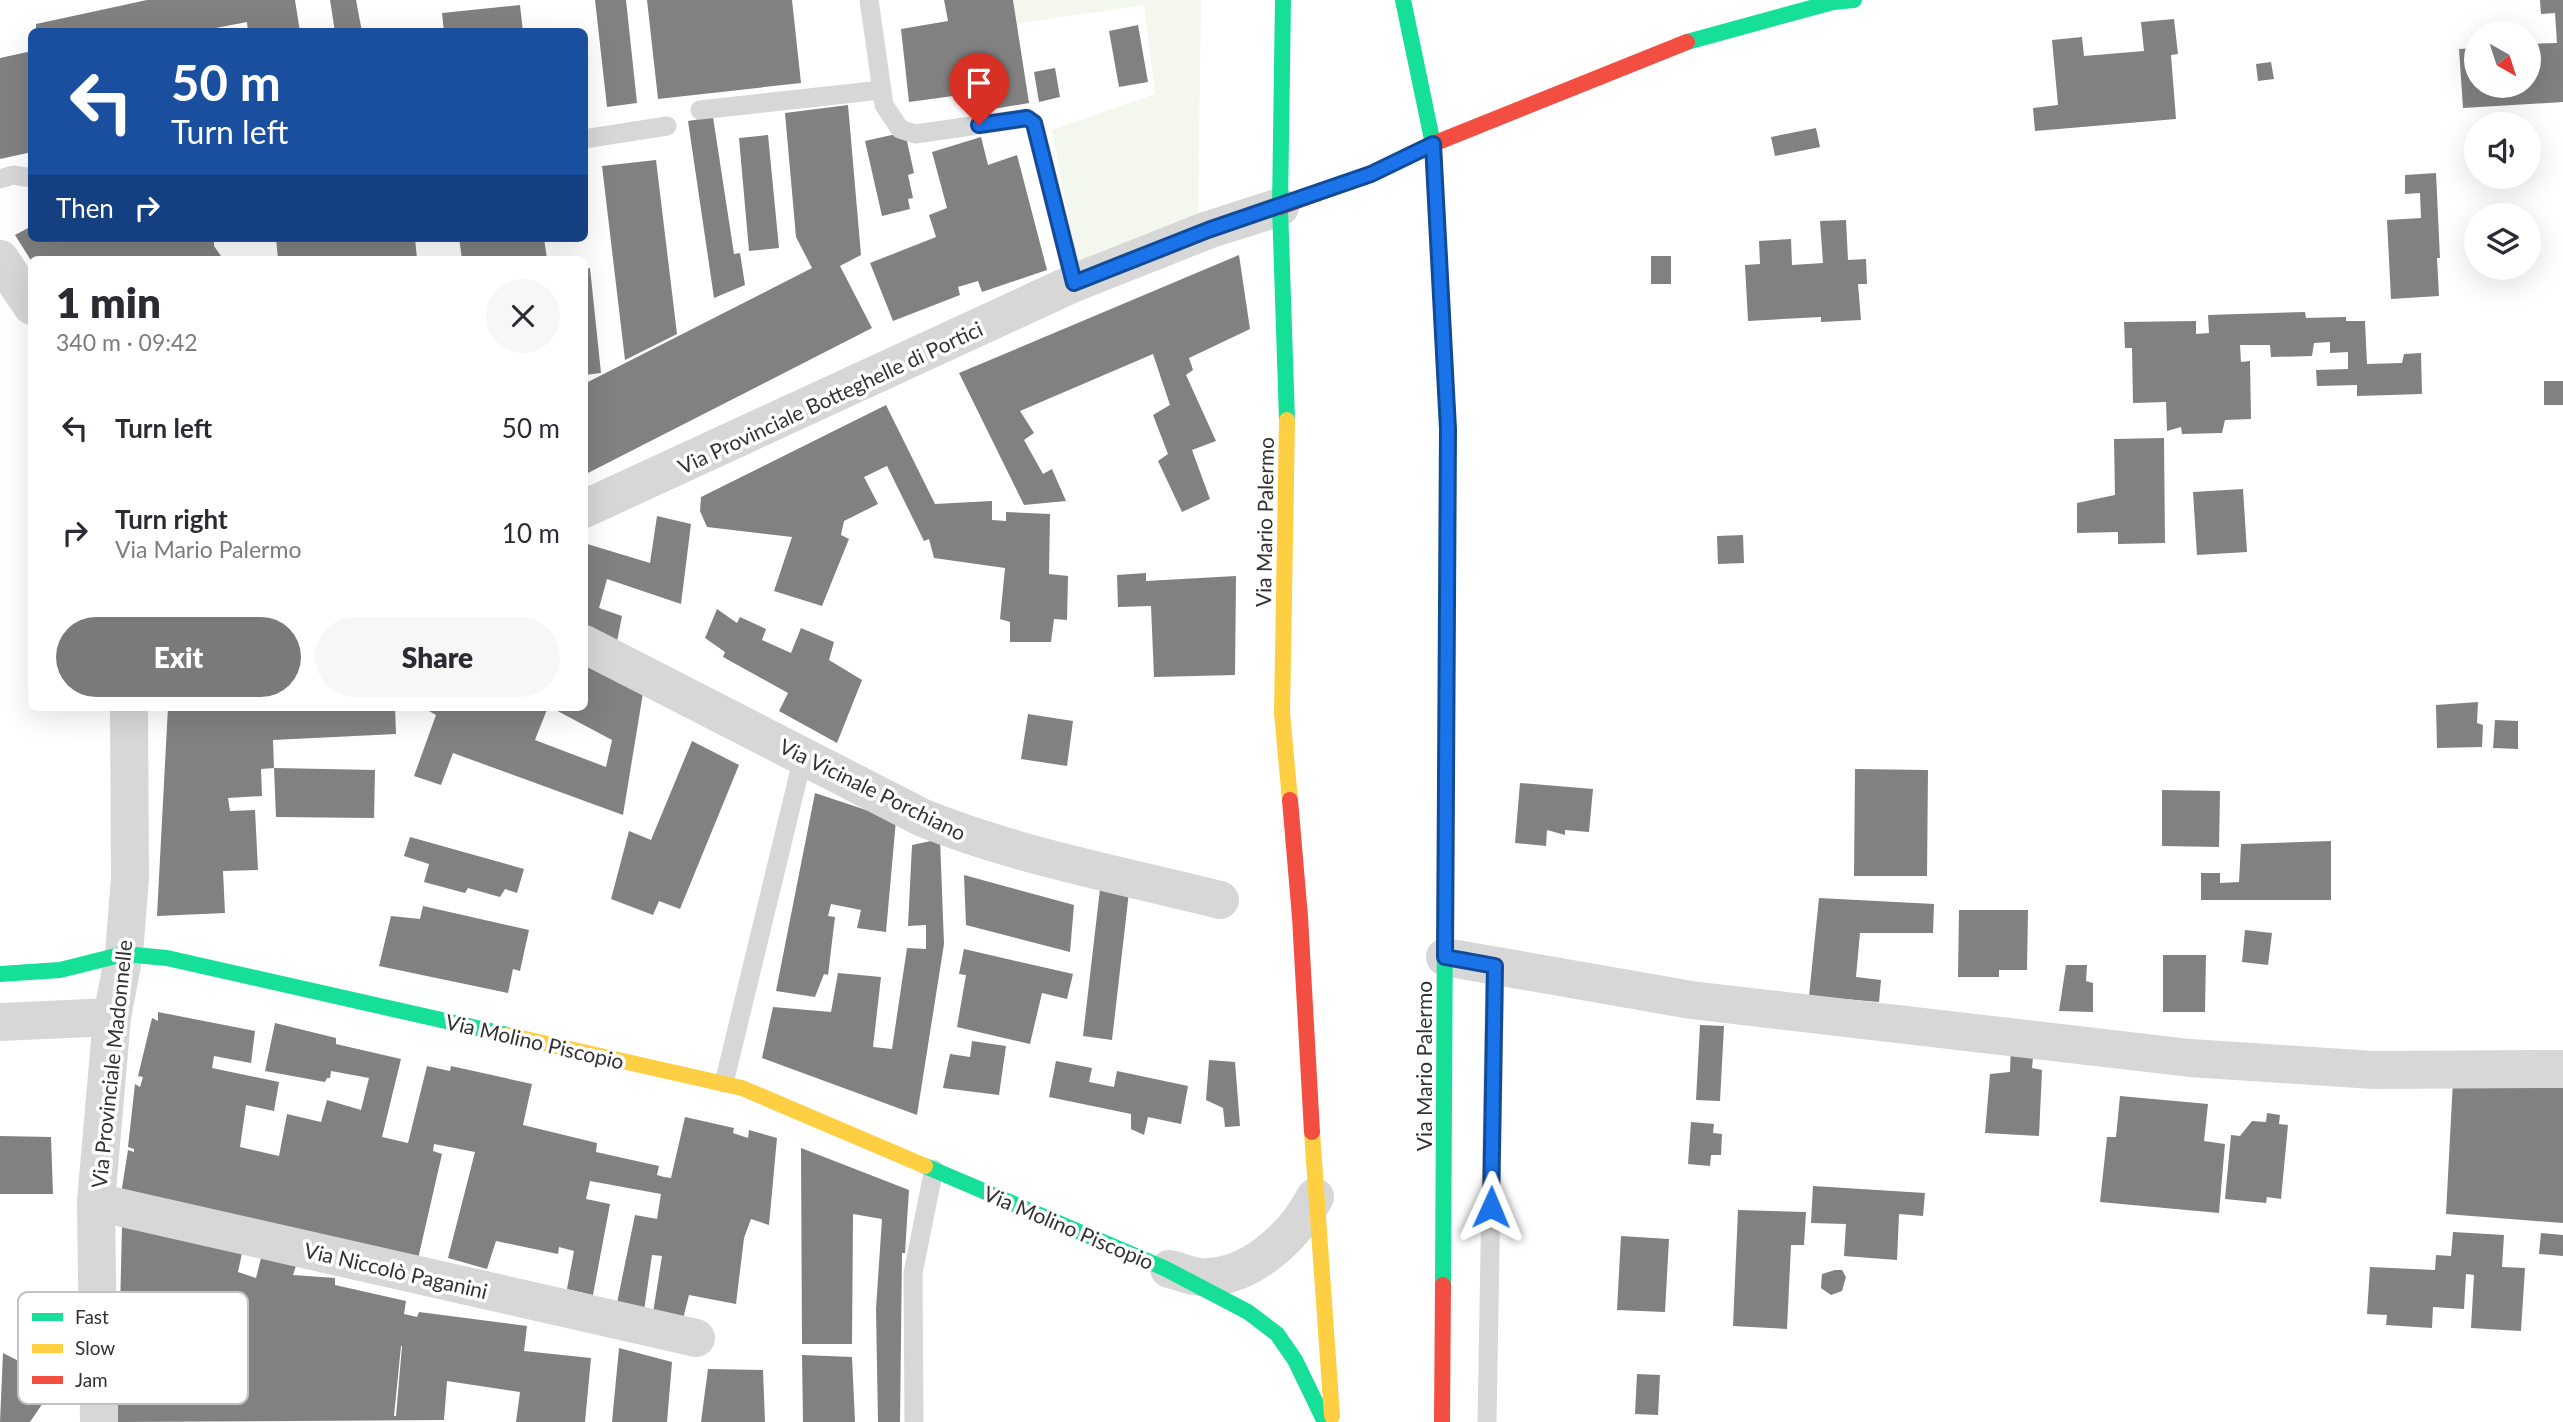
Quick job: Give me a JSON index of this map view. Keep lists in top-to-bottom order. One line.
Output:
{"streets":{"street":["Via Provinciale Botteghelle di Portici","Via Mario Palermo","Via Vicinale Porchiano","Via Molino Piscopio","Via Provinciale Madonnelle","Via Niccolò Paganini"]},"crossings":[["Via Provinciale Botteghelle di Portici","Via Mario Palermo"],["Via Mario Palermo","Via Molino Piscopio"],["Via Molino Piscopio","Via Provinciale Madonnelle"],["Via Provinciale Madonnelle","Via Niccolò Paganini"]],"legend":["Fast","Slow","Jam"],"north":"bottom right","page":{"turn":["50 m","Turn left"],"then":"Then","heading":["1 min","340 m · 09:42"],"list":[{"name":"Turn left","value":"50 m"},{"name":"Turn right","note":"Via Mario Palermo","value":"10 m"}],"buttons":["Exit","Share"]}}
